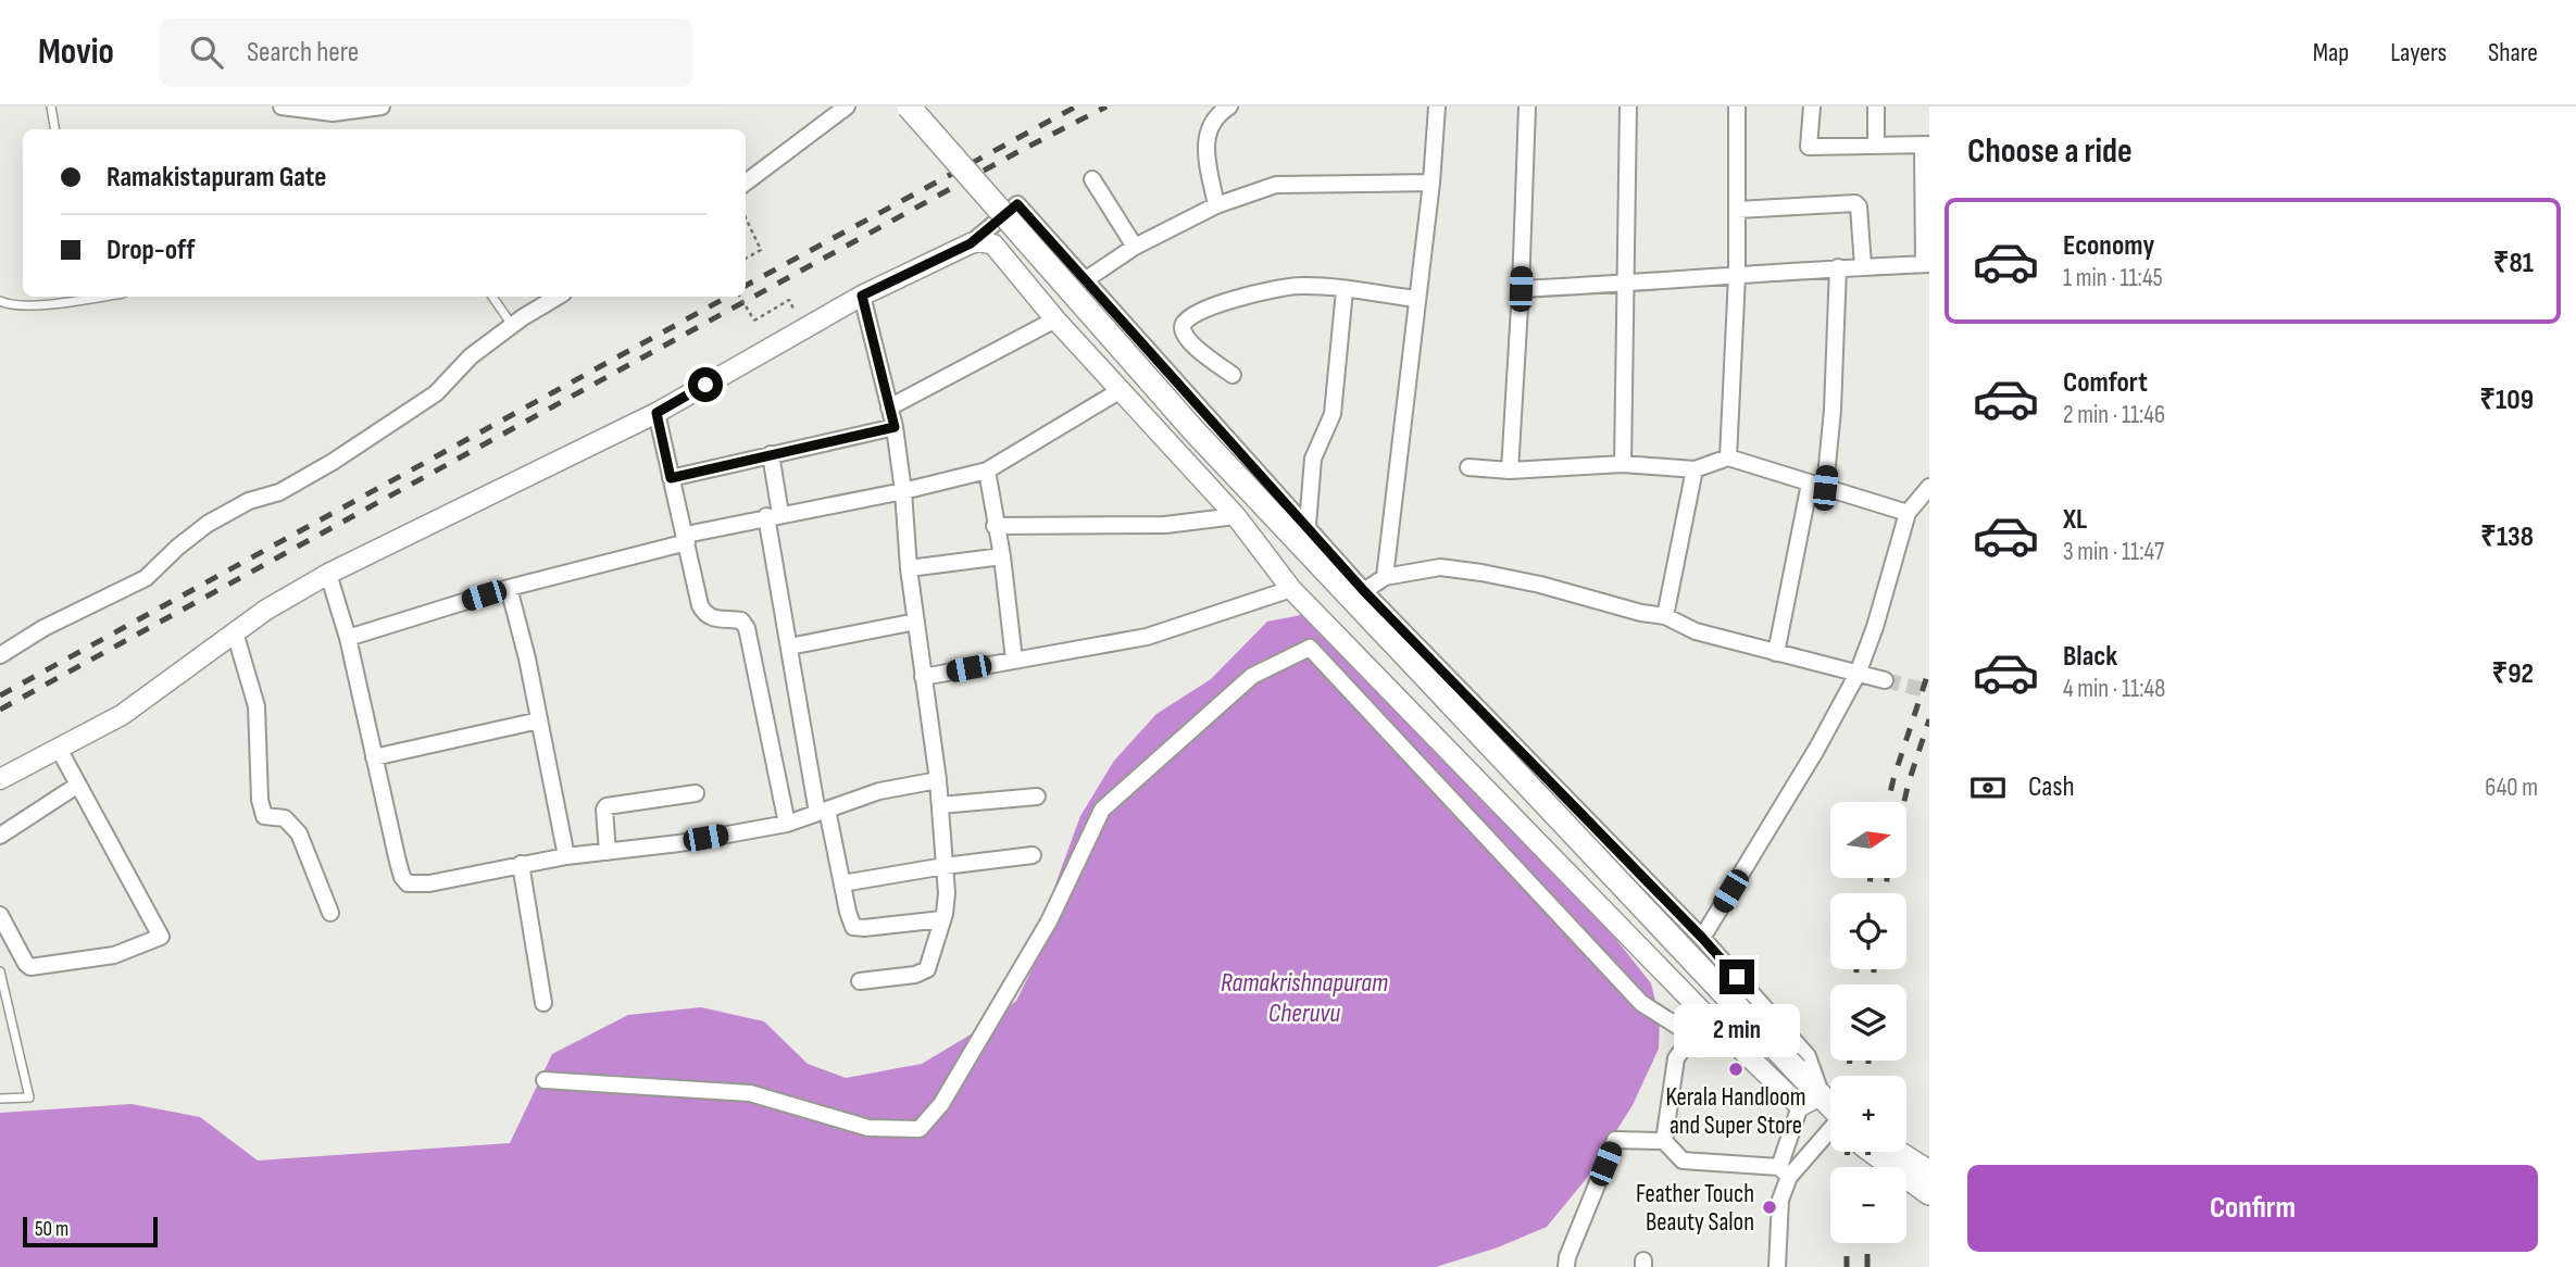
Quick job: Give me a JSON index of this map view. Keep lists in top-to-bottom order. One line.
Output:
{"water":["Ramakrishnapuram Cheruvu"],"places":["Kerala Handloom and Super Store","Feather Touch Beauty Salon"],"scale_bar":"50 m","north":"right","page":{"header":"Movio","search":"Search here","nav":["Map","Layers","Share"],"heading":"Choose a ride","banner":["Ramakistapuram Gate","Drop-off"],"list":[{"name":"Economy","note":"1 min · 11:45","value":"₹81"},{"name":"Comfort","note":"2 min · 11:46","value":"₹109"},{"name":"XL","note":"3 min · 11:47","value":"₹138"},{"name":"Black","note":"4 min · 11:48","value":"₹92"}],"pay":["Cash","640 m"],"map_buttons":["+","−"],"bubble":"2 min","buttons":"Confirm","scale":"50 m"}}
